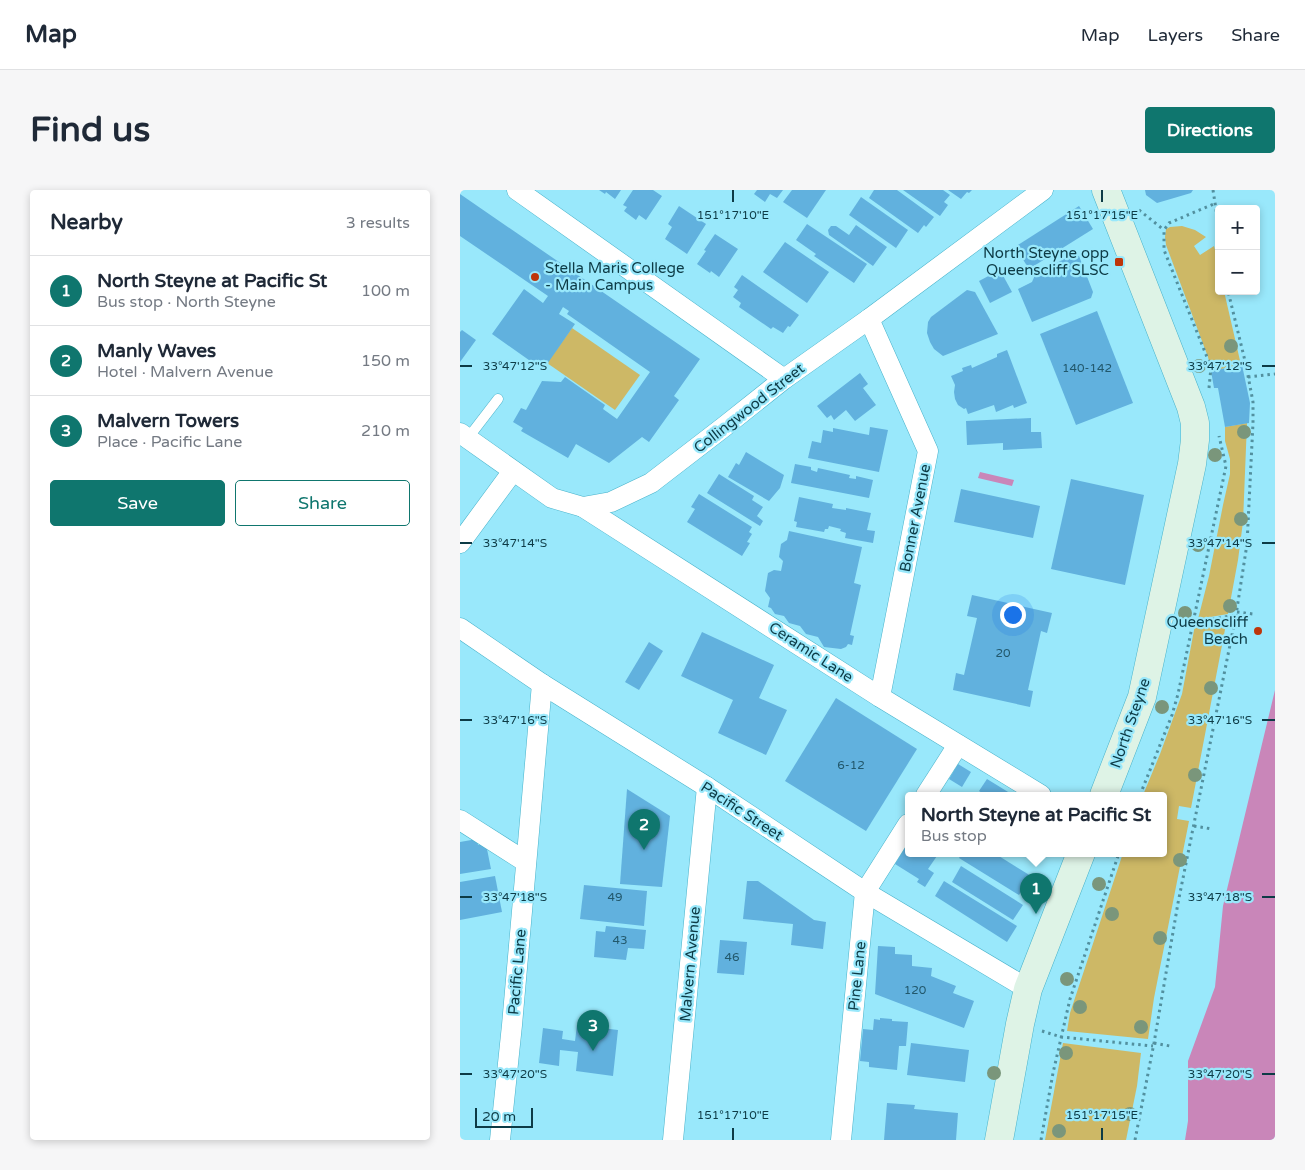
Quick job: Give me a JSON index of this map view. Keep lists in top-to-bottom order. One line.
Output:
{"streets":{"main road":["North Steyne"],"street":["Collingwood Street","Bonner Avenue","Ceramic Lane","Pacific Street","Malvern Avenue","Pacific Lane","Pine Lane"]},"crossings":[["Collingwood Street","Bonner Avenue"],["Collingwood Street","Ceramic Lane"],["Bonner Avenue","Ceramic Lane"],["Pacific Street","Malvern Avenue"],["Pacific Street","Pacific Lane"],["Pacific Street","Pine Lane"]],"places":{"transit":["North Steyne opp Queenscliff SLSC"],"other":["Stella Maris College - Main Campus","Queenscliff Beach"]},"house_numbers":["140-142","20","6-12","49","43","46","120"],"scale_bar":"20 m","page":{"header":"Map","nav":["Map","Layers","Share"],"buttons":["Directions",["Save","Share"]],"title":"Find us","heading":["Nearby","3 results"],"map_buttons":["+","−"],"list":[{"mark":"1","name":"North Steyne at Pacific St","note":"Bus stop · North Steyne","value":"100 m"},{"mark":"2","name":"Manly Waves","note":"Hotel · Malvern Avenue","value":"150 m"},{"mark":"3","name":"Malvern Towers","note":"Place · Pacific Lane","value":"210 m"}],"popup":["North Steyne at Pacific St","Bus stop"],"pins":["2","1","3"],"scale":"20 m"},"coordinates":["151°17'10\"E","151°17'15\"E","33°47'12\"S","33°47'14\"S","33°47'16\"S","33°47'18\"S","33°47'20\"S"]}
